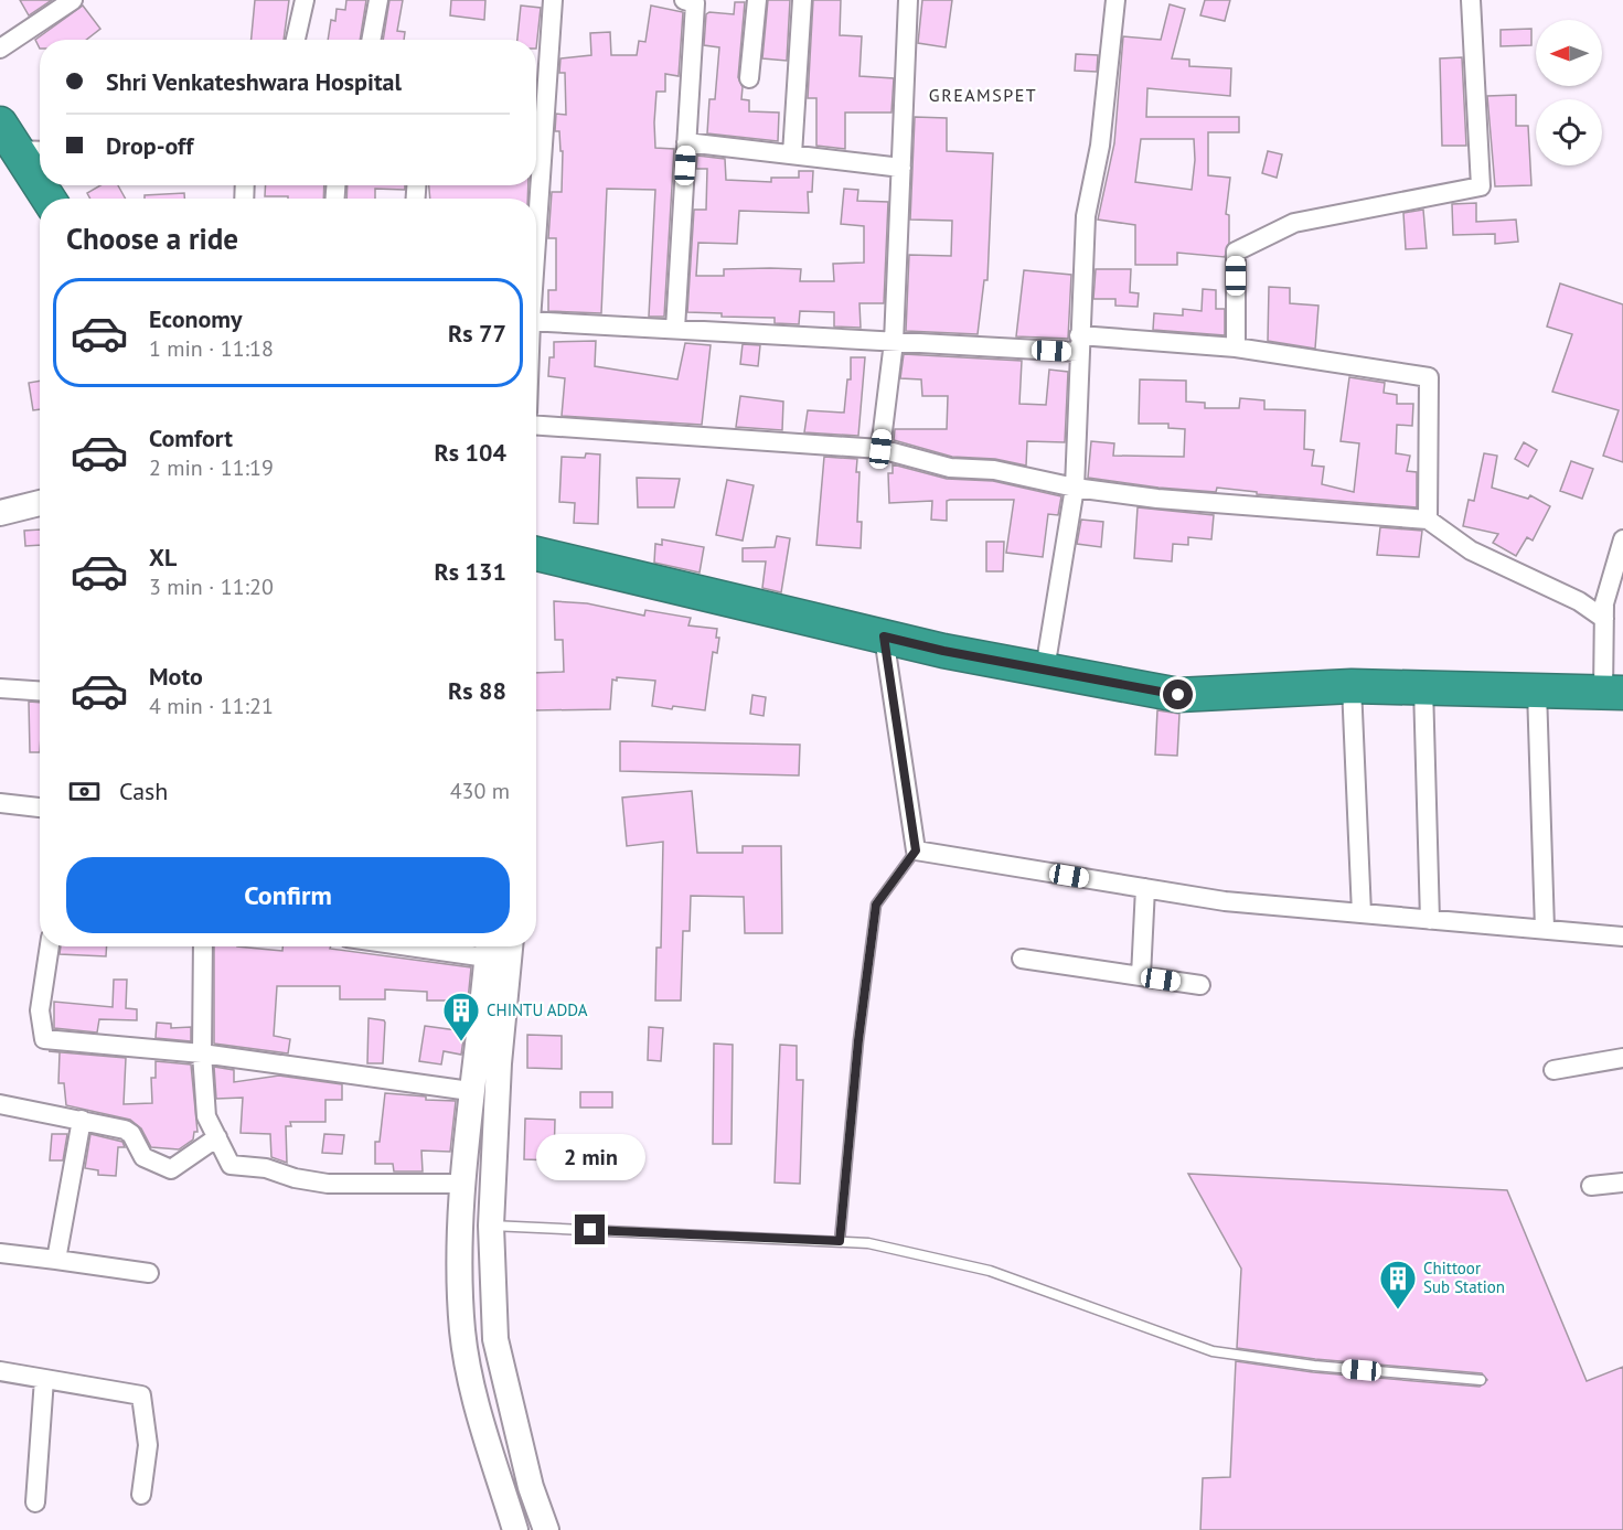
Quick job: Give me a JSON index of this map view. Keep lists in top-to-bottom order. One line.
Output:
{"districts":["GREAMSPET"],"places":{"building":["CHINTU ADDA","Chittoor Sub Station"]},"north":"left","page":{"banner":["Shri Venkateshwara Hospital","Drop-off"],"heading":"Choose a ride","list":[{"name":"Economy","note":"1 min · 11:18","value":"Rs 77"},{"name":"Comfort","note":"2 min · 11:19","value":"Rs 104"},{"name":"XL","note":"3 min · 11:20","value":"Rs 131"},{"name":"Moto","note":"4 min · 11:21","value":"Rs 88"}],"pay":["Cash","430 m"],"buttons":"Confirm","bubble":"2 min"}}
